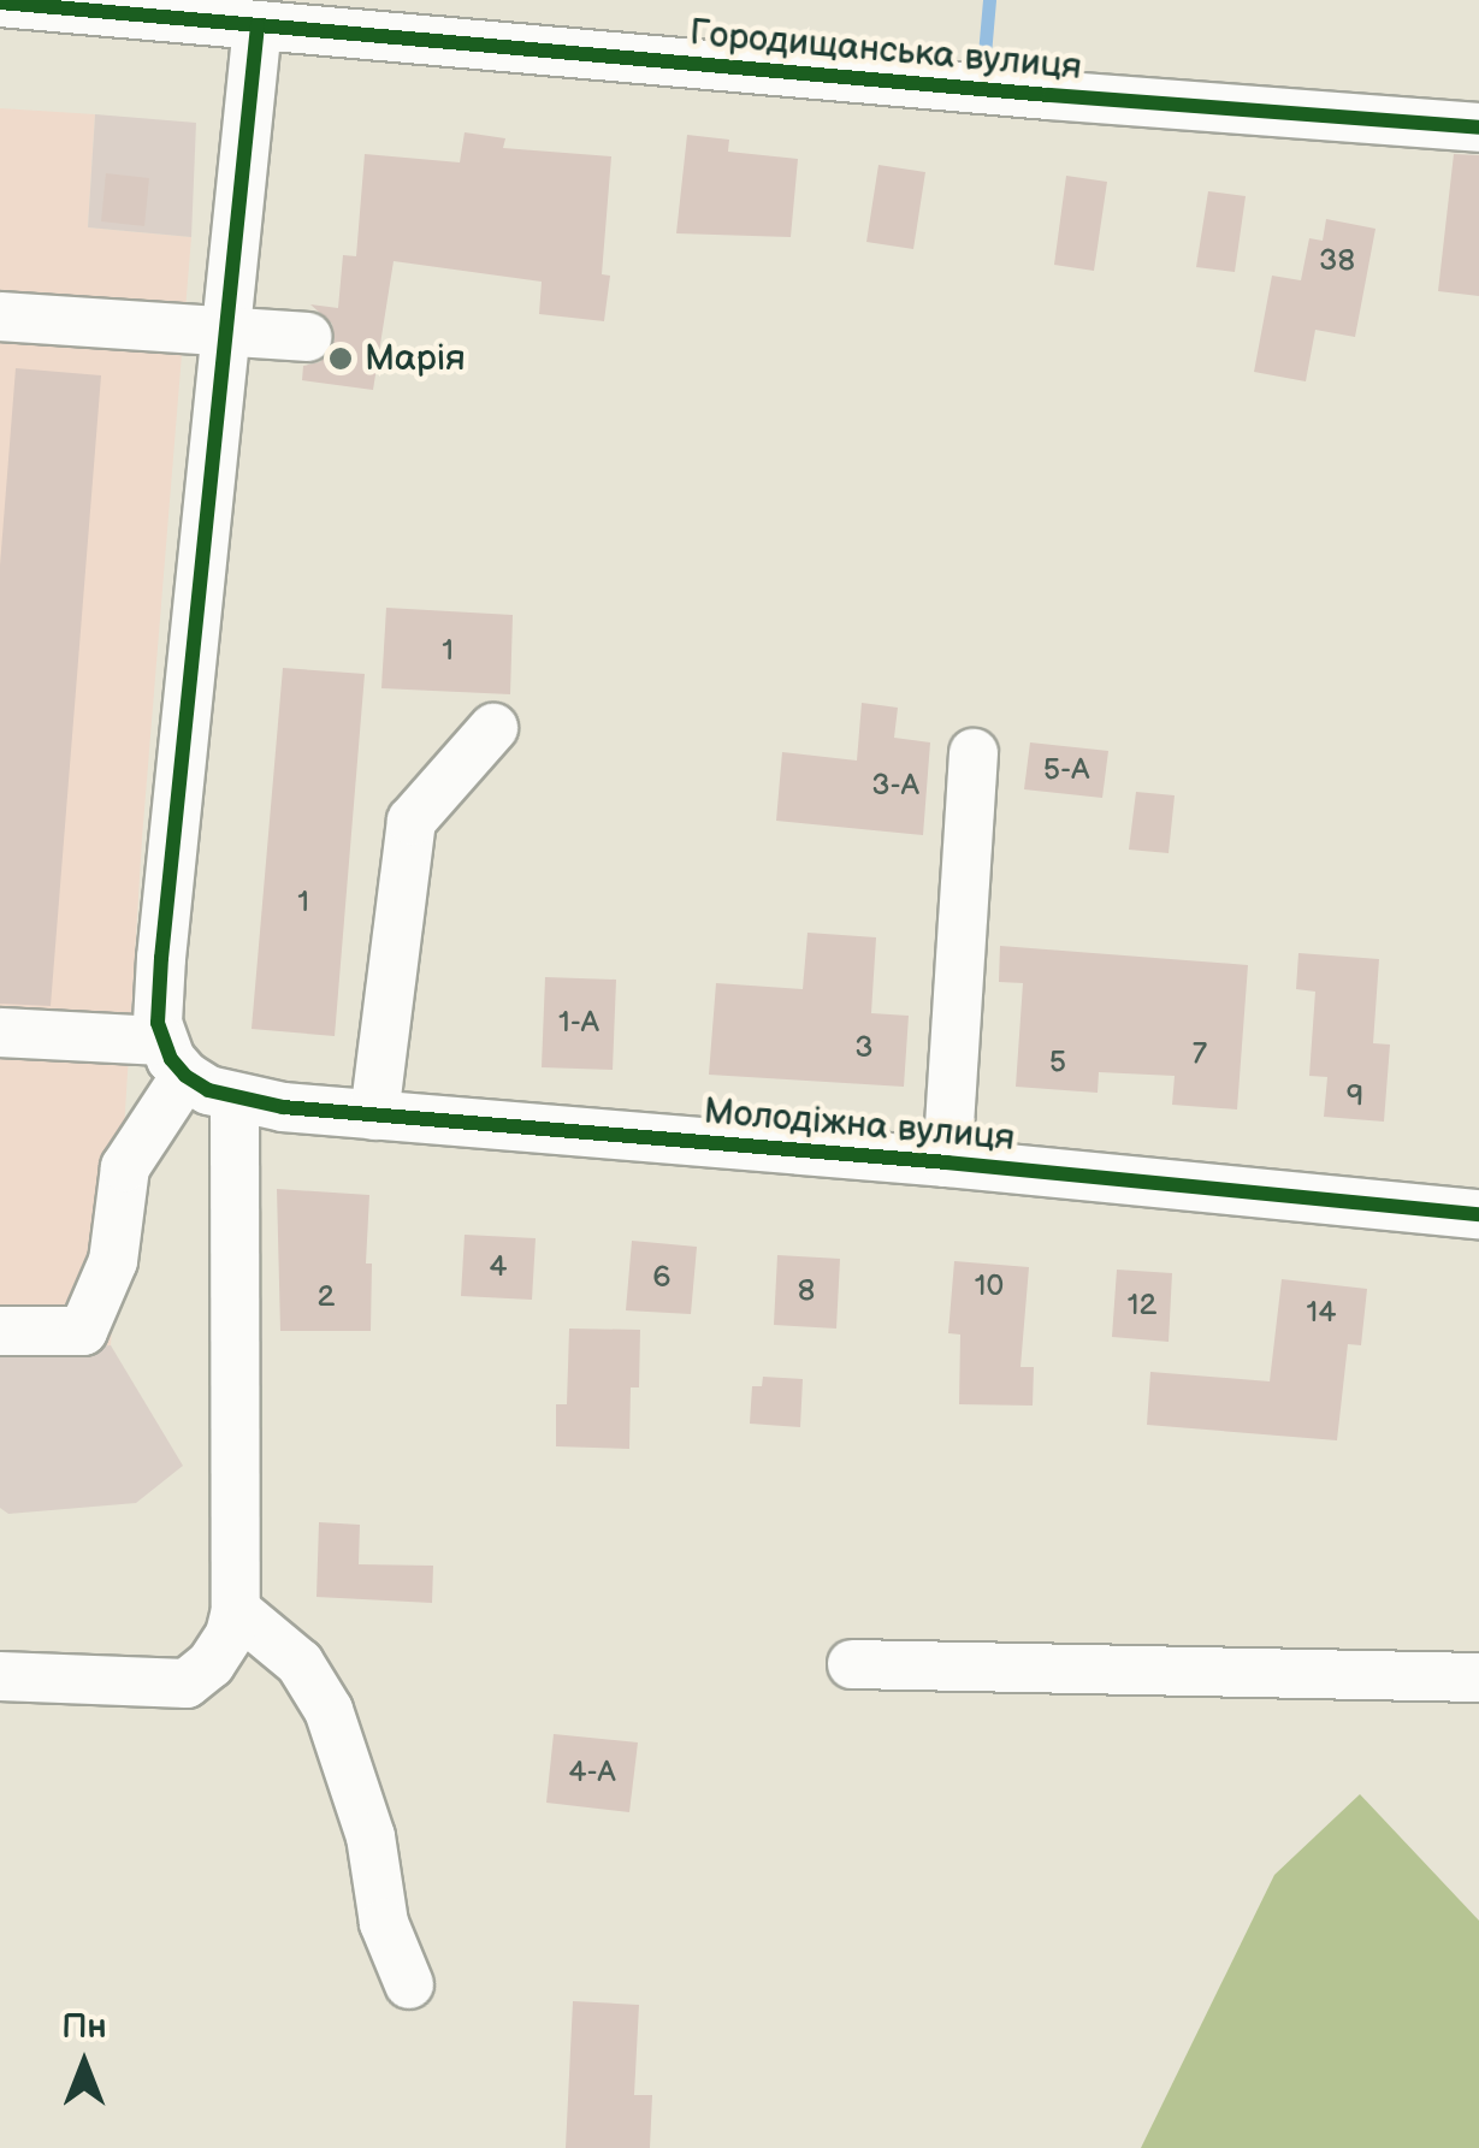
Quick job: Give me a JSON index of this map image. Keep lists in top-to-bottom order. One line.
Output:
{"streets":{"street":["Городищанська вулиця","Молодіжна вулиця"]},"places":["Марія"],"house_numbers":["38","1","5-А","3-А","1","1-А","3","7","5","9","4","6","10","8","2","12","14","4-А"],"north":"top"}
